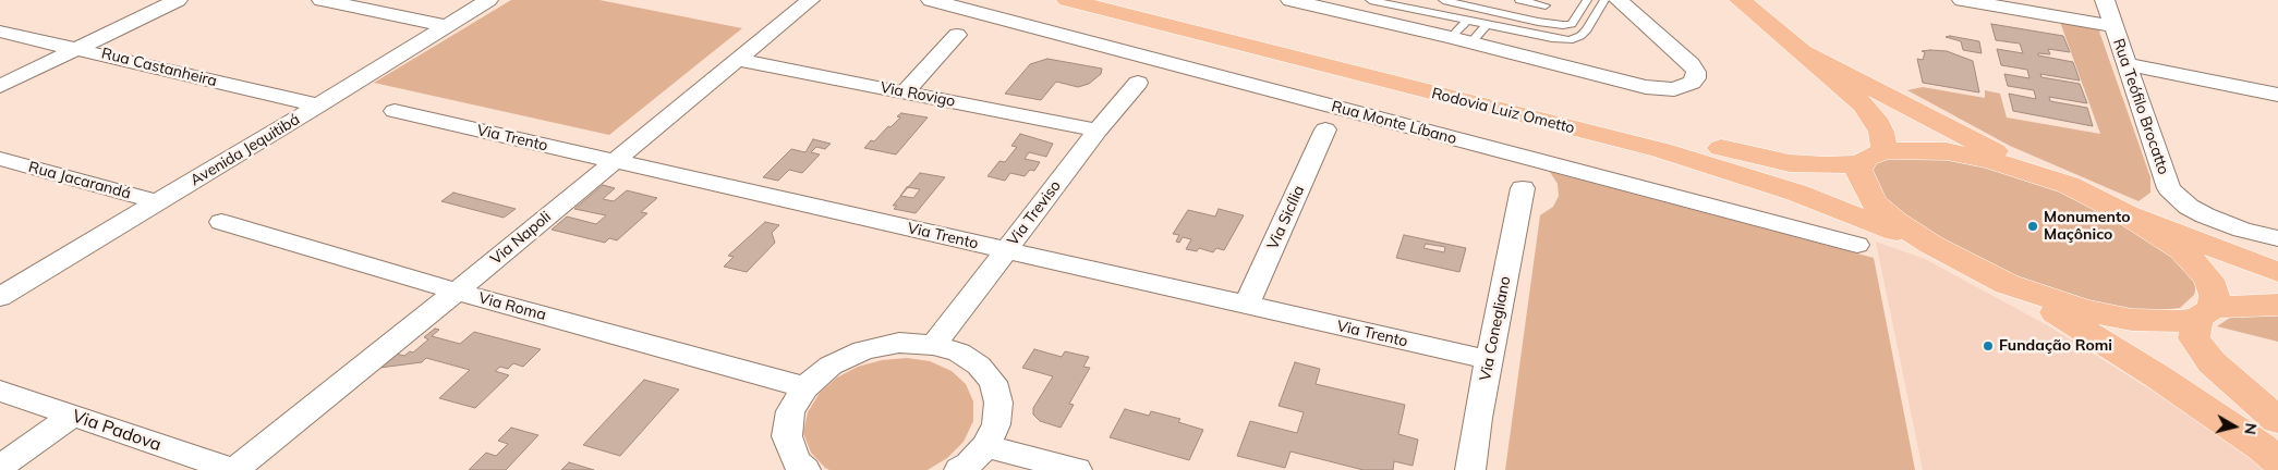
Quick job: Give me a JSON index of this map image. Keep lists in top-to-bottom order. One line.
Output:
{"streets":{"main road":["Rodovia Luiz Ometto"],"street":["Rua Castanheira","Via Rovigo","Rua Teófilo Brocatto","Rua Monte Líbano","Via Trento","Avenida Jequitibá","Rua Jacarandá","Via Treviso","Via Sicília","Via Napoli","Via Roma","Via Conegliano","Via Padova"]},"crossings":[["Rua Castanheira","Avenida Jequitibá"],["Via Rovigo","Via Treviso"],["Via Rovigo","Via Napoli"],["Via Trento","Via Treviso"],["Via Trento","Via Sicília"],["Via Trento","Via Napoli"],["Via Trento","Via Conegliano"],["Avenida Jequitibá","Rua Jacarandá"],["Via Napoli","Via Roma"],["Via Napoli","Via Padova"]],"places":["Monumento Maçônico","Fundação Romi"],"north":"right"}
